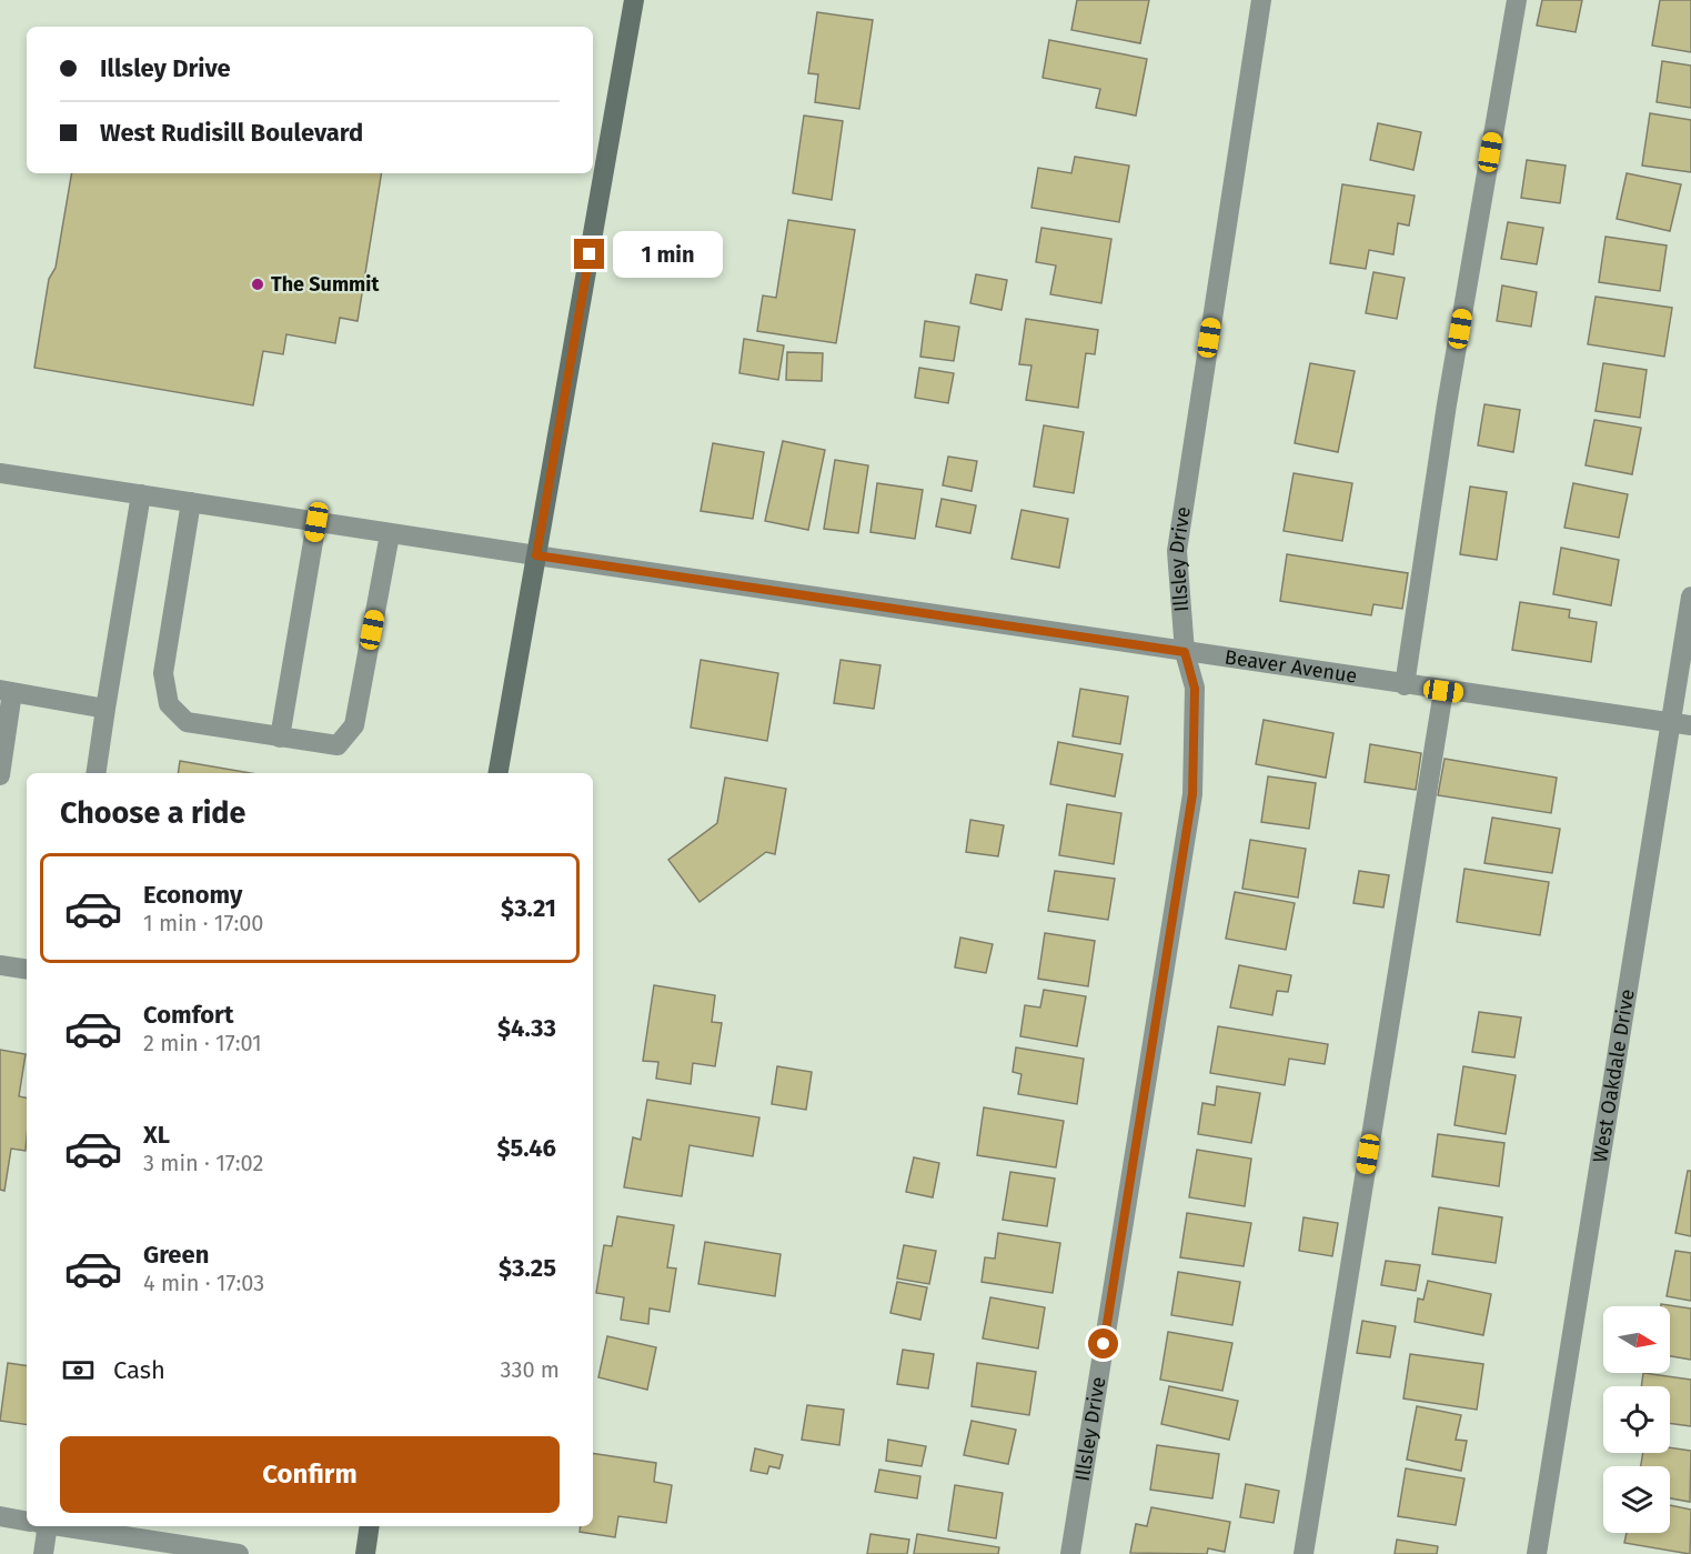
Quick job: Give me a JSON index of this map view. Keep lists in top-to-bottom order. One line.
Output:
{"streets":{"street":["Illsley Drive","Beaver Avenue","West Oakdale Drive"]},"crossings":[["Illsley Drive","Beaver Avenue"],["Beaver Avenue","West Oakdale Drive"]],"places":["The Summit"],"north":"right","page":{"banner":["Illsley Drive","West Rudisill Boulevard"],"bubble":"1 min","heading":"Choose a ride","list":[{"name":"Economy","note":"1 min · 17:00","value":"$3.21"},{"name":"Comfort","note":"2 min · 17:01","value":"$4.33"},{"name":"XL","note":"3 min · 17:02","value":"$5.46"},{"name":"Green","note":"4 min · 17:03","value":"$3.25"}],"pay":["Cash","330 m"],"buttons":"Confirm"}}
